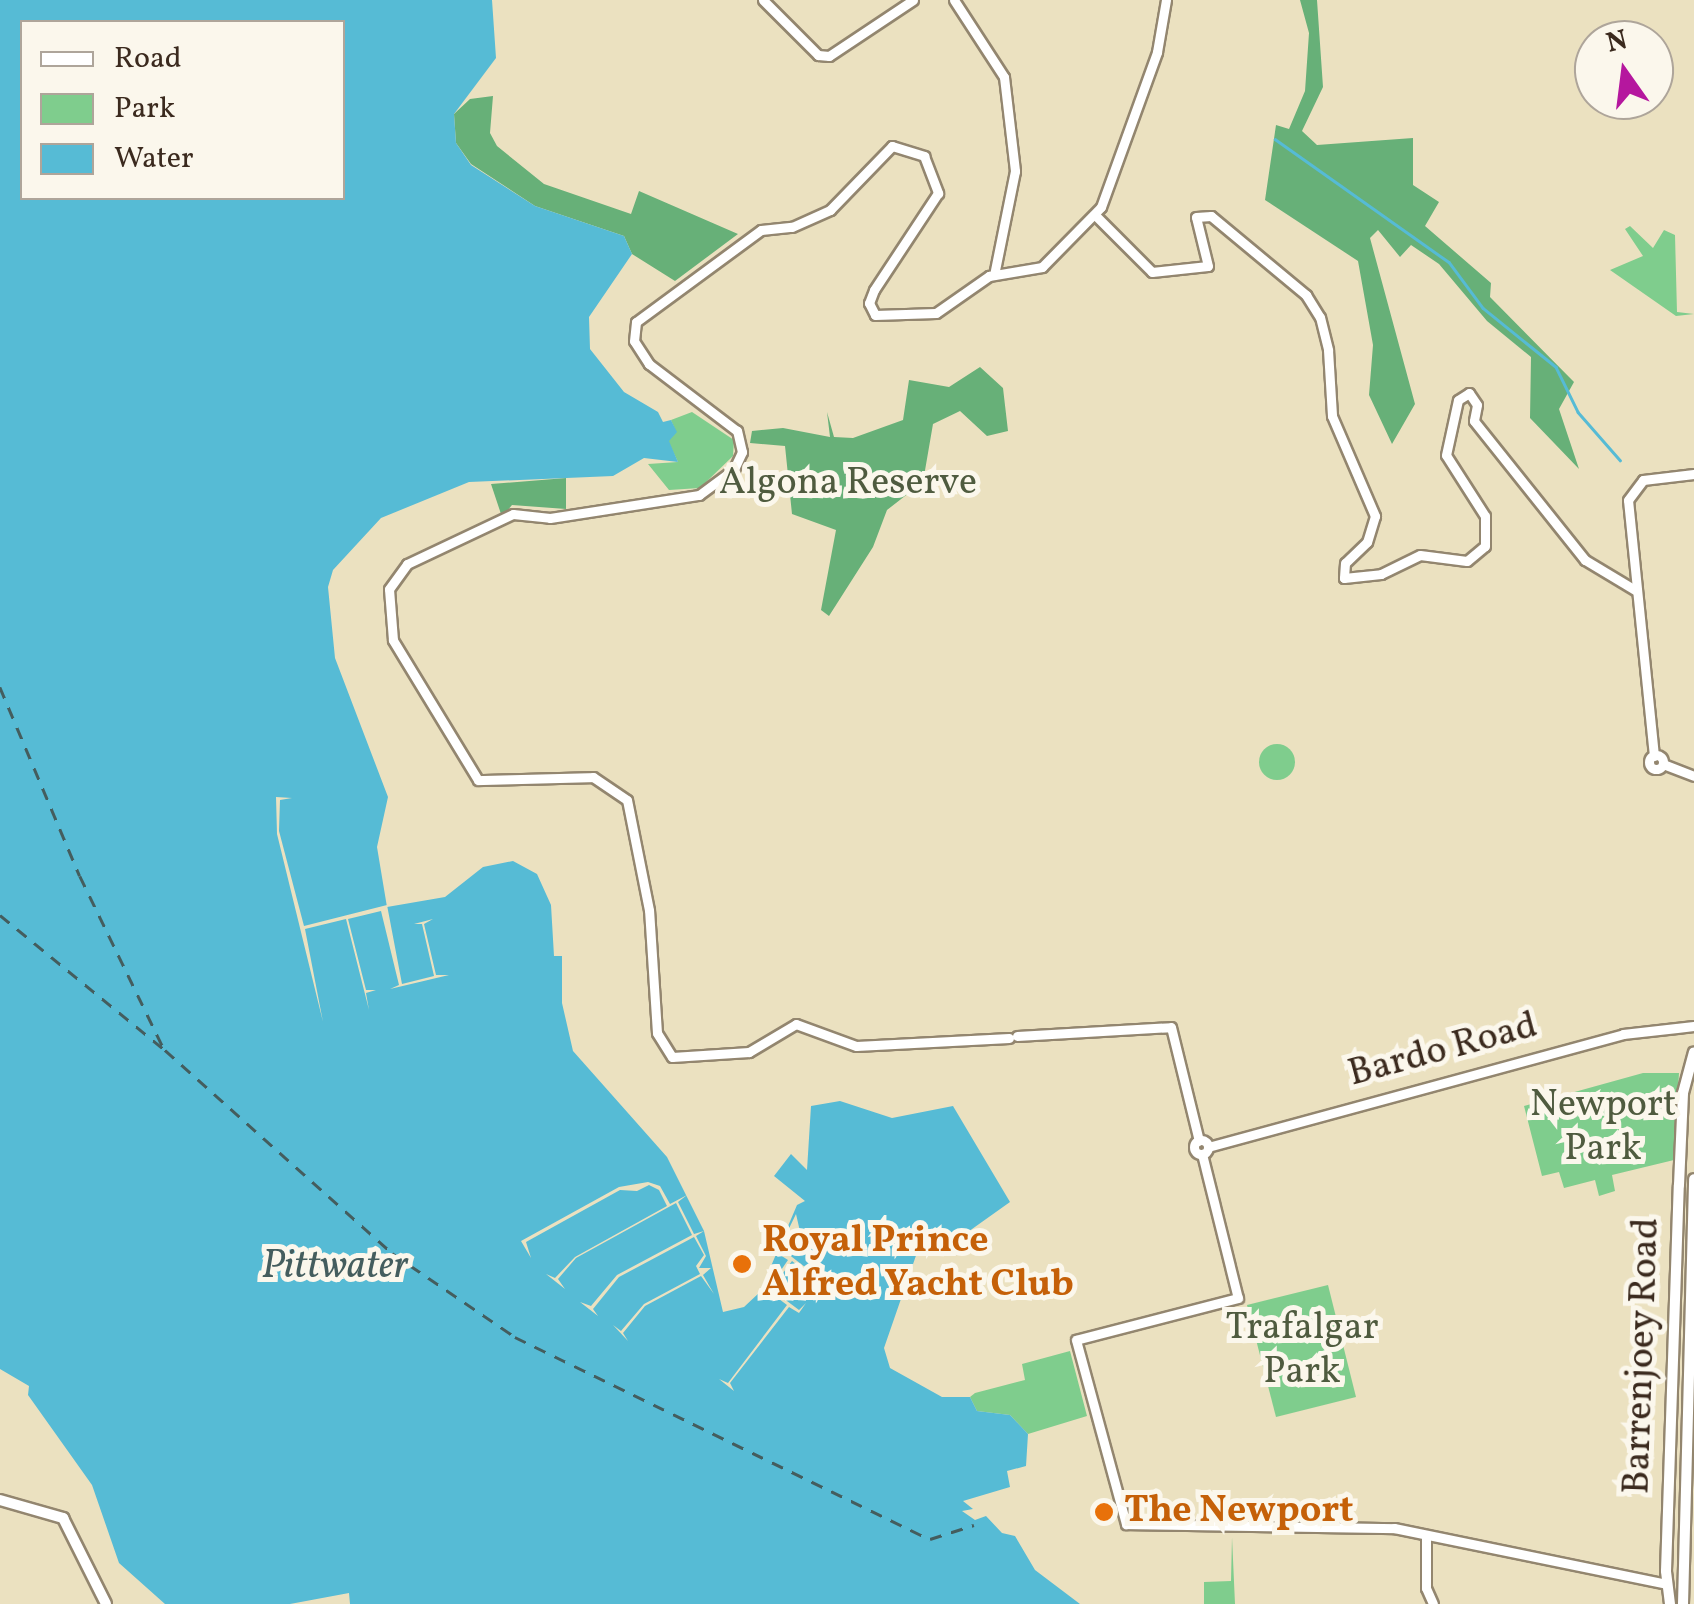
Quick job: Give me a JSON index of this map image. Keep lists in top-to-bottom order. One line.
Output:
{"streets":{"main road":["Barrenjoey Road"],"street":["Bardo Road"]},"water":["Pittwater"],"parks":["Algona Reserve","Newport Park","Trafalgar Park"],"places":["Royal Prince Alfred Yacht Club","The Newport"],"legend":["Road","Park","Water"],"north":"top"}
